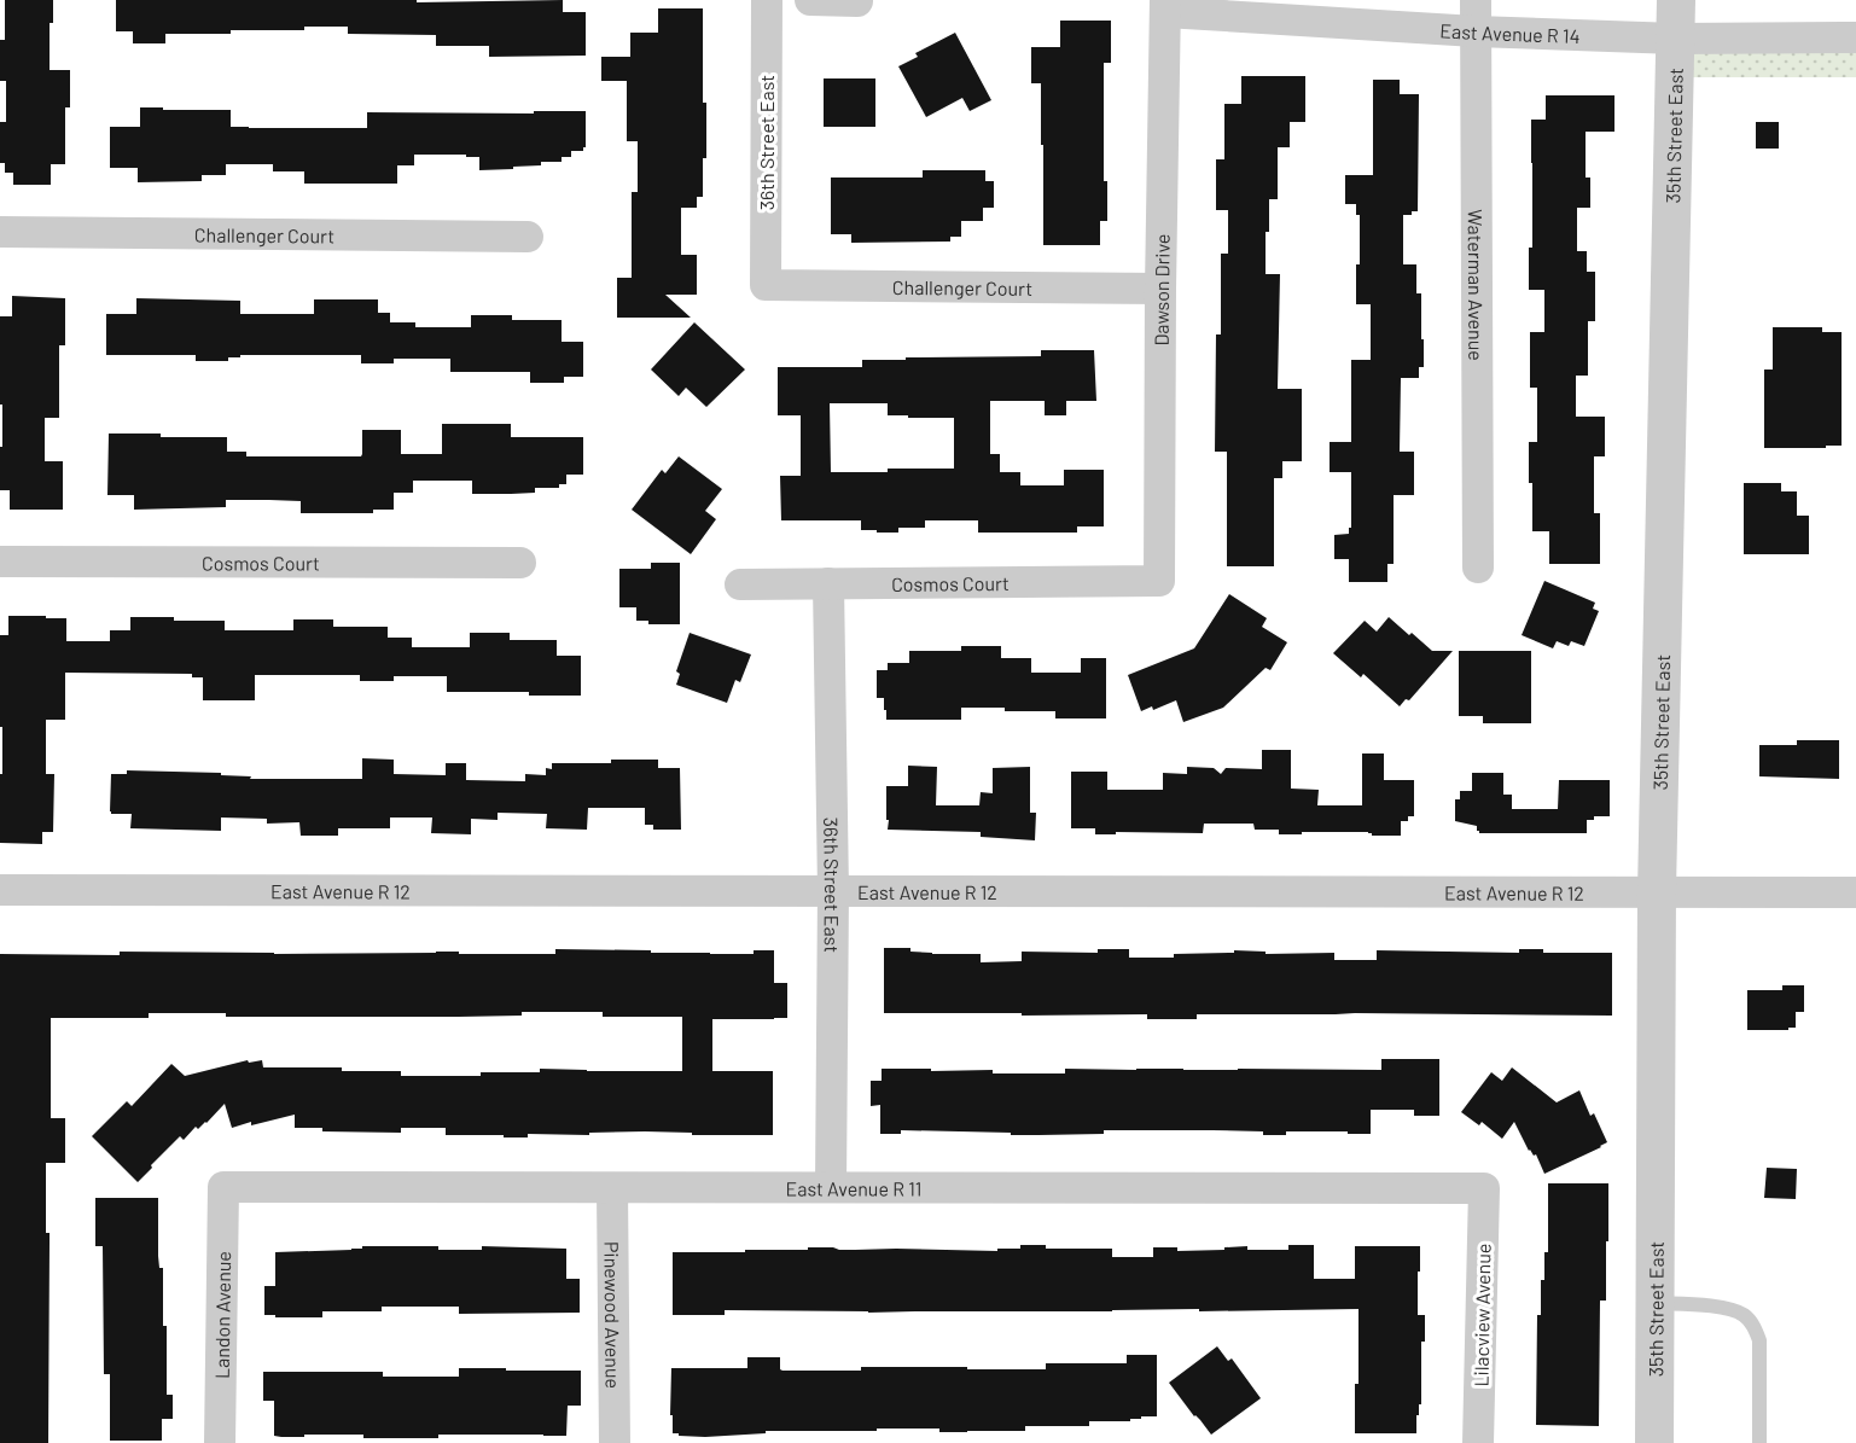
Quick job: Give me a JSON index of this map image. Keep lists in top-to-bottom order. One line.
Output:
{"streets":{"street":["East Avenue R 14","35th Street East","36th Street East","Challenger Court","Waterman Avenue","Dawson Drive","Cosmos Court","East Avenue R 12","East Avenue R 11","Landon Avenue","Pinewood Avenue","Lilacview Avenue"]},"crossings":[["East Avenue R 14","35th Street East"],["East Avenue R 14","Waterman Avenue"],["East Avenue R 14","Dawson Drive"],["35th Street East","East Avenue R 12"],["36th Street East","Challenger Court"],["36th Street East","Cosmos Court"],["36th Street East","East Avenue R 12"],["36th Street East","East Avenue R 11"],["Challenger Court","Dawson Drive"],["Dawson Drive","Cosmos Court"],["East Avenue R 11","Landon Avenue"],["East Avenue R 11","Pinewood Avenue"],["East Avenue R 11","Lilacview Avenue"]]}
